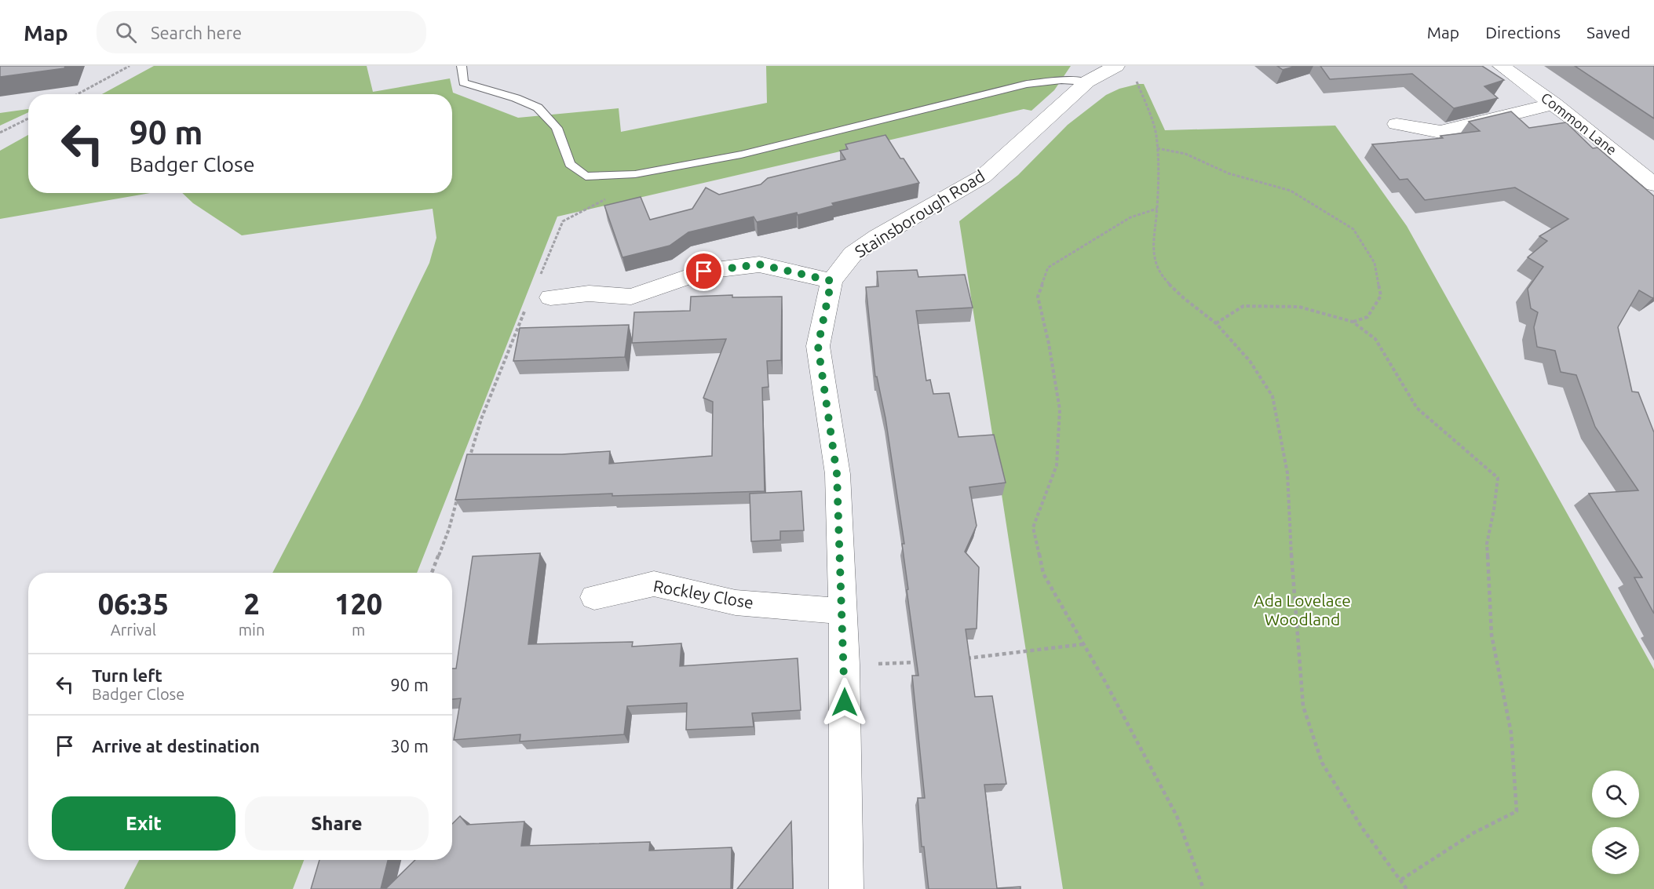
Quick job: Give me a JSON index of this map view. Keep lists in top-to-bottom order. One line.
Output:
{"streets":{"street":["Common Lane","Stainsborough Road","Rockley Close"]},"crossings":[["Stainsborough Road","Rockley Close"]],"parks":["Ada Lovelace Woodland"],"page":{"header":"Map","search":"Search here","nav":["Map","Directions","Saved"],"turn":["90 m","Badger Close"],"eta":["06:35","Arrival","2","min","120","m"],"list":[{"name":"Turn left","note":"Badger Close","value":"90 m"},{"name":"Arrive at destination","value":"30 m"}],"buttons":["Exit","Share"]}}
